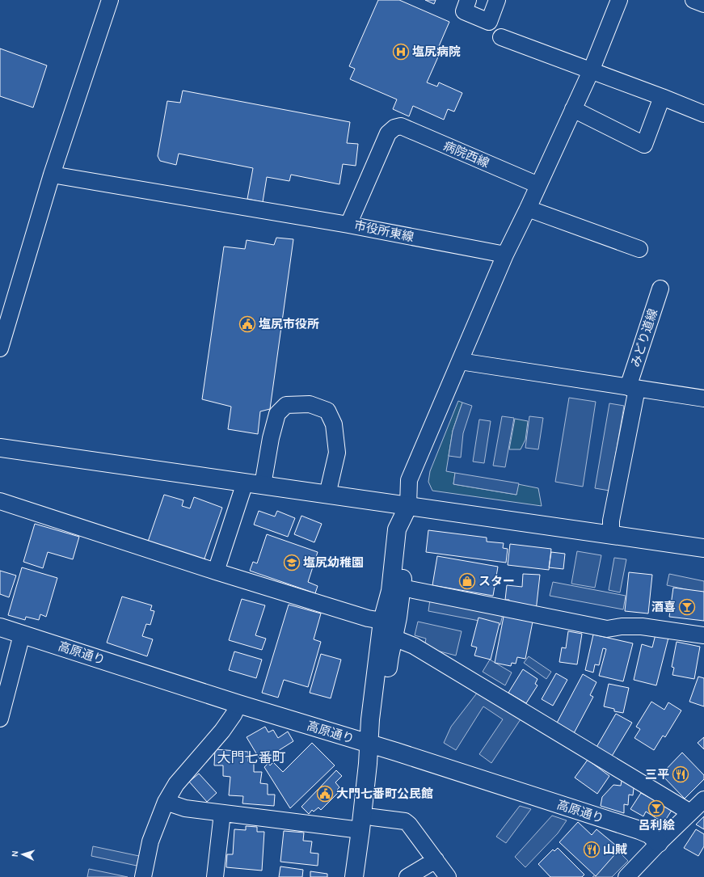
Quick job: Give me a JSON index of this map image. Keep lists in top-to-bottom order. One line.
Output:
{"streets":{"street":["病院西線","市役所東線","みどり道線","高原通り"]},"crossings":[["病院西線","市役所東線"]],"districts":["大門七番町"],"places":{"hospital":["塩尻病院"],"public building":["塩尻市役所","大門七番町公民館"],"school or university":["塩尻幼稚園"],"shop":["スター"],"bar":["酒喜","呂利絵"],"restaurant":["三平","山賊"]},"north":"left"}
